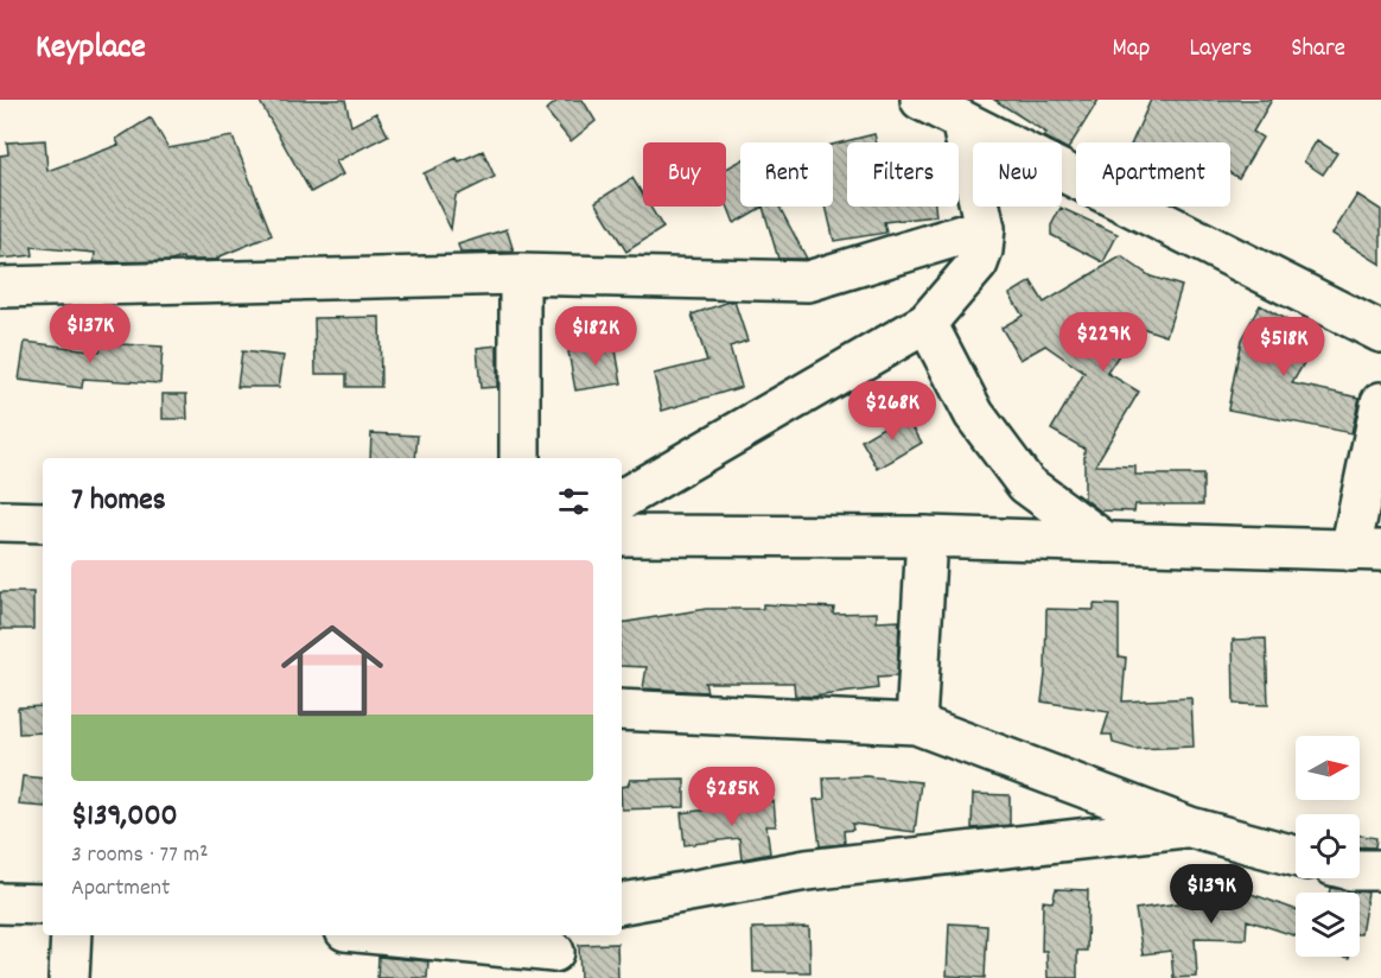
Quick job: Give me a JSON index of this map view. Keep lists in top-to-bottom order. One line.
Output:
{"north":"right","page":{"header":"Keyplace","nav":["Map","Layers","Share"],"chip":["Buy","Rent","Filters","New","Apartment"],"price":["$137K","$182K","$229K","$518K","$268K","$285K","$139K"],"heading":"7 homes","list":[{"name":"$139,000","note":"3 rooms · 77 m² · Apartment"}]}}
